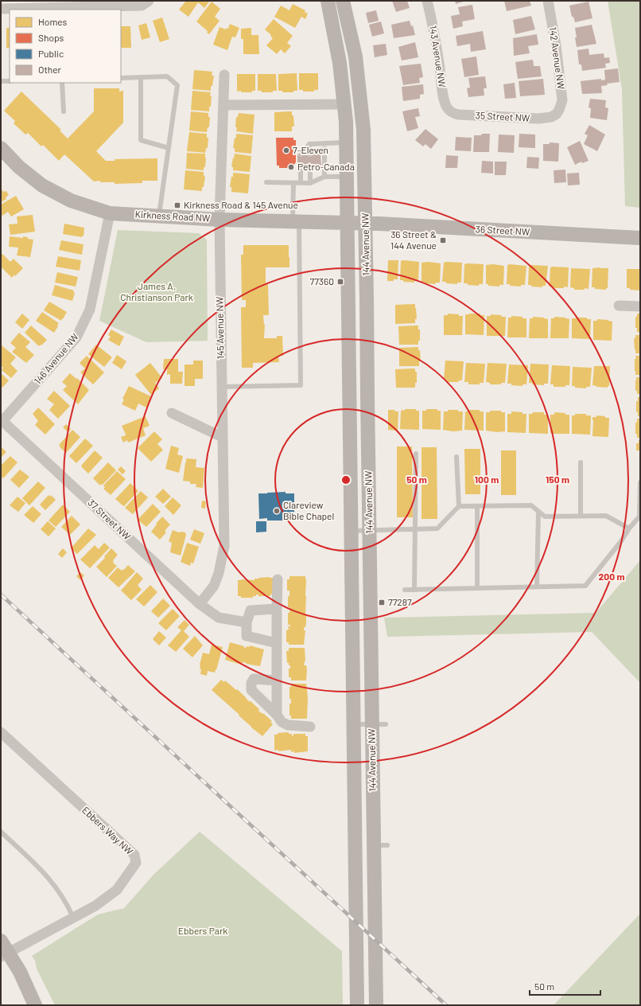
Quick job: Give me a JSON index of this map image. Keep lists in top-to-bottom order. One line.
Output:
{"streets":{"main road":["Kirkness Road NW","36 Street NW","144 Avenue NW"],"street":["143 Avenue NW","142 Avenue NW","35 Street NW","145 Avenue NW","146 Avenue NW","37 Street NW","Ebbers Way NW"]},"crossings":[["143 Avenue NW","35 Street NW"],["142 Avenue NW","35 Street NW"],["Kirkness Road NW","36 Street NW"],["Kirkness Road NW","144 Avenue NW"],["Kirkness Road NW","145 Avenue NW"],["Kirkness Road NW","146 Avenue NW"],["36 Street NW","144 Avenue NW"],["145 Avenue NW","37 Street NW"],["146 Avenue NW","37 Street NW"]],"parks":["James A. Christianson Park","Ebbers Park"],"places":{"other":["7-Eleven","Petro-Canada","Clareview Bible Chapel"],"transit":["Kirkness Road & 145 Avenue","36 Street & 144 Avenue","77360","77287"]},"legend":["Homes","Shops","Public","Other"],"scale_bar":"50 m","rings":["50 m","100 m","150 m","200 m"]}
